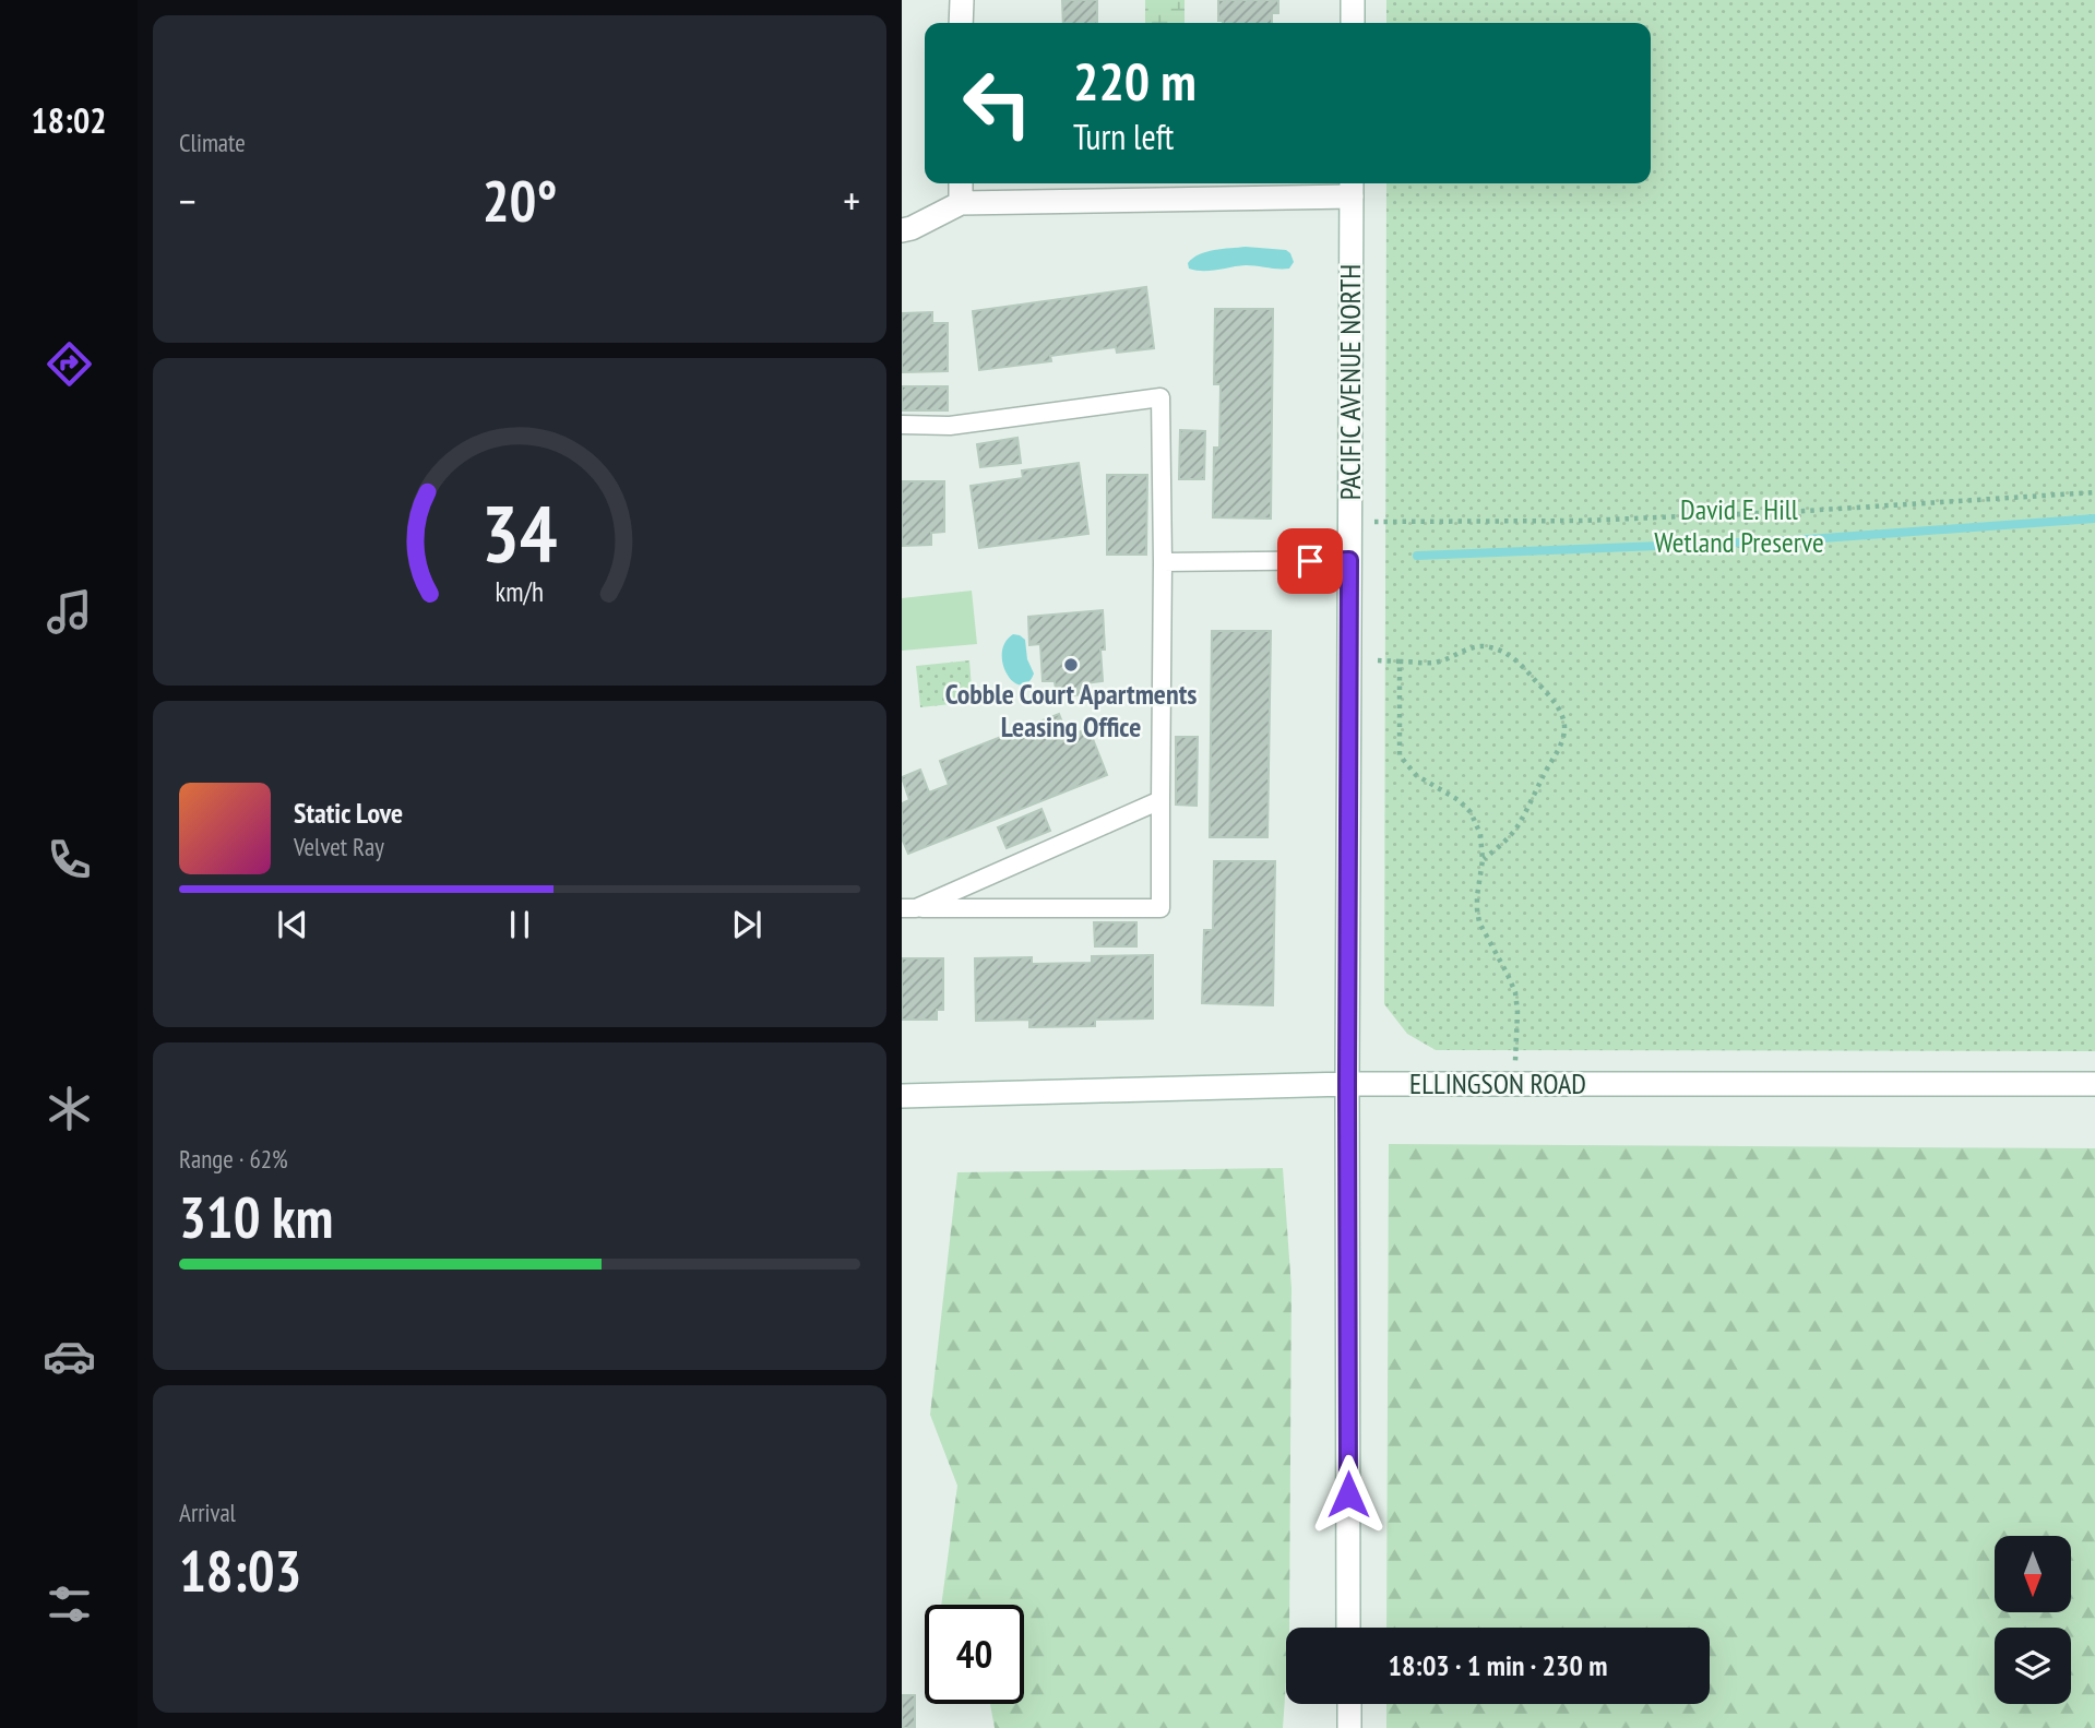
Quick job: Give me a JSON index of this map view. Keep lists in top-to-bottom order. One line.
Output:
{"streets":{"street":["PACIFIC AVENUE NORTH","ELLINGSON ROAD"]},"crossings":[["PACIFIC AVENUE NORTH","ELLINGSON ROAD"]],"parks":["David E. Hill Wetland Preserve"],"places":["Cobble Court Apartments Leasing Office"],"north":"bottom","page":{"tabs":"18:02","tile":["Climate",["Range · 62%","310 km"],["Arrival","18:03"]],"turn":["220 m","Turn left"],"heat":["−","20°","+"],"song":["Static Love","Velvet Ray"],"limit":"40","trip":"18:03 · 1 min · 230 m","gauge":["34","km/h"]}}
